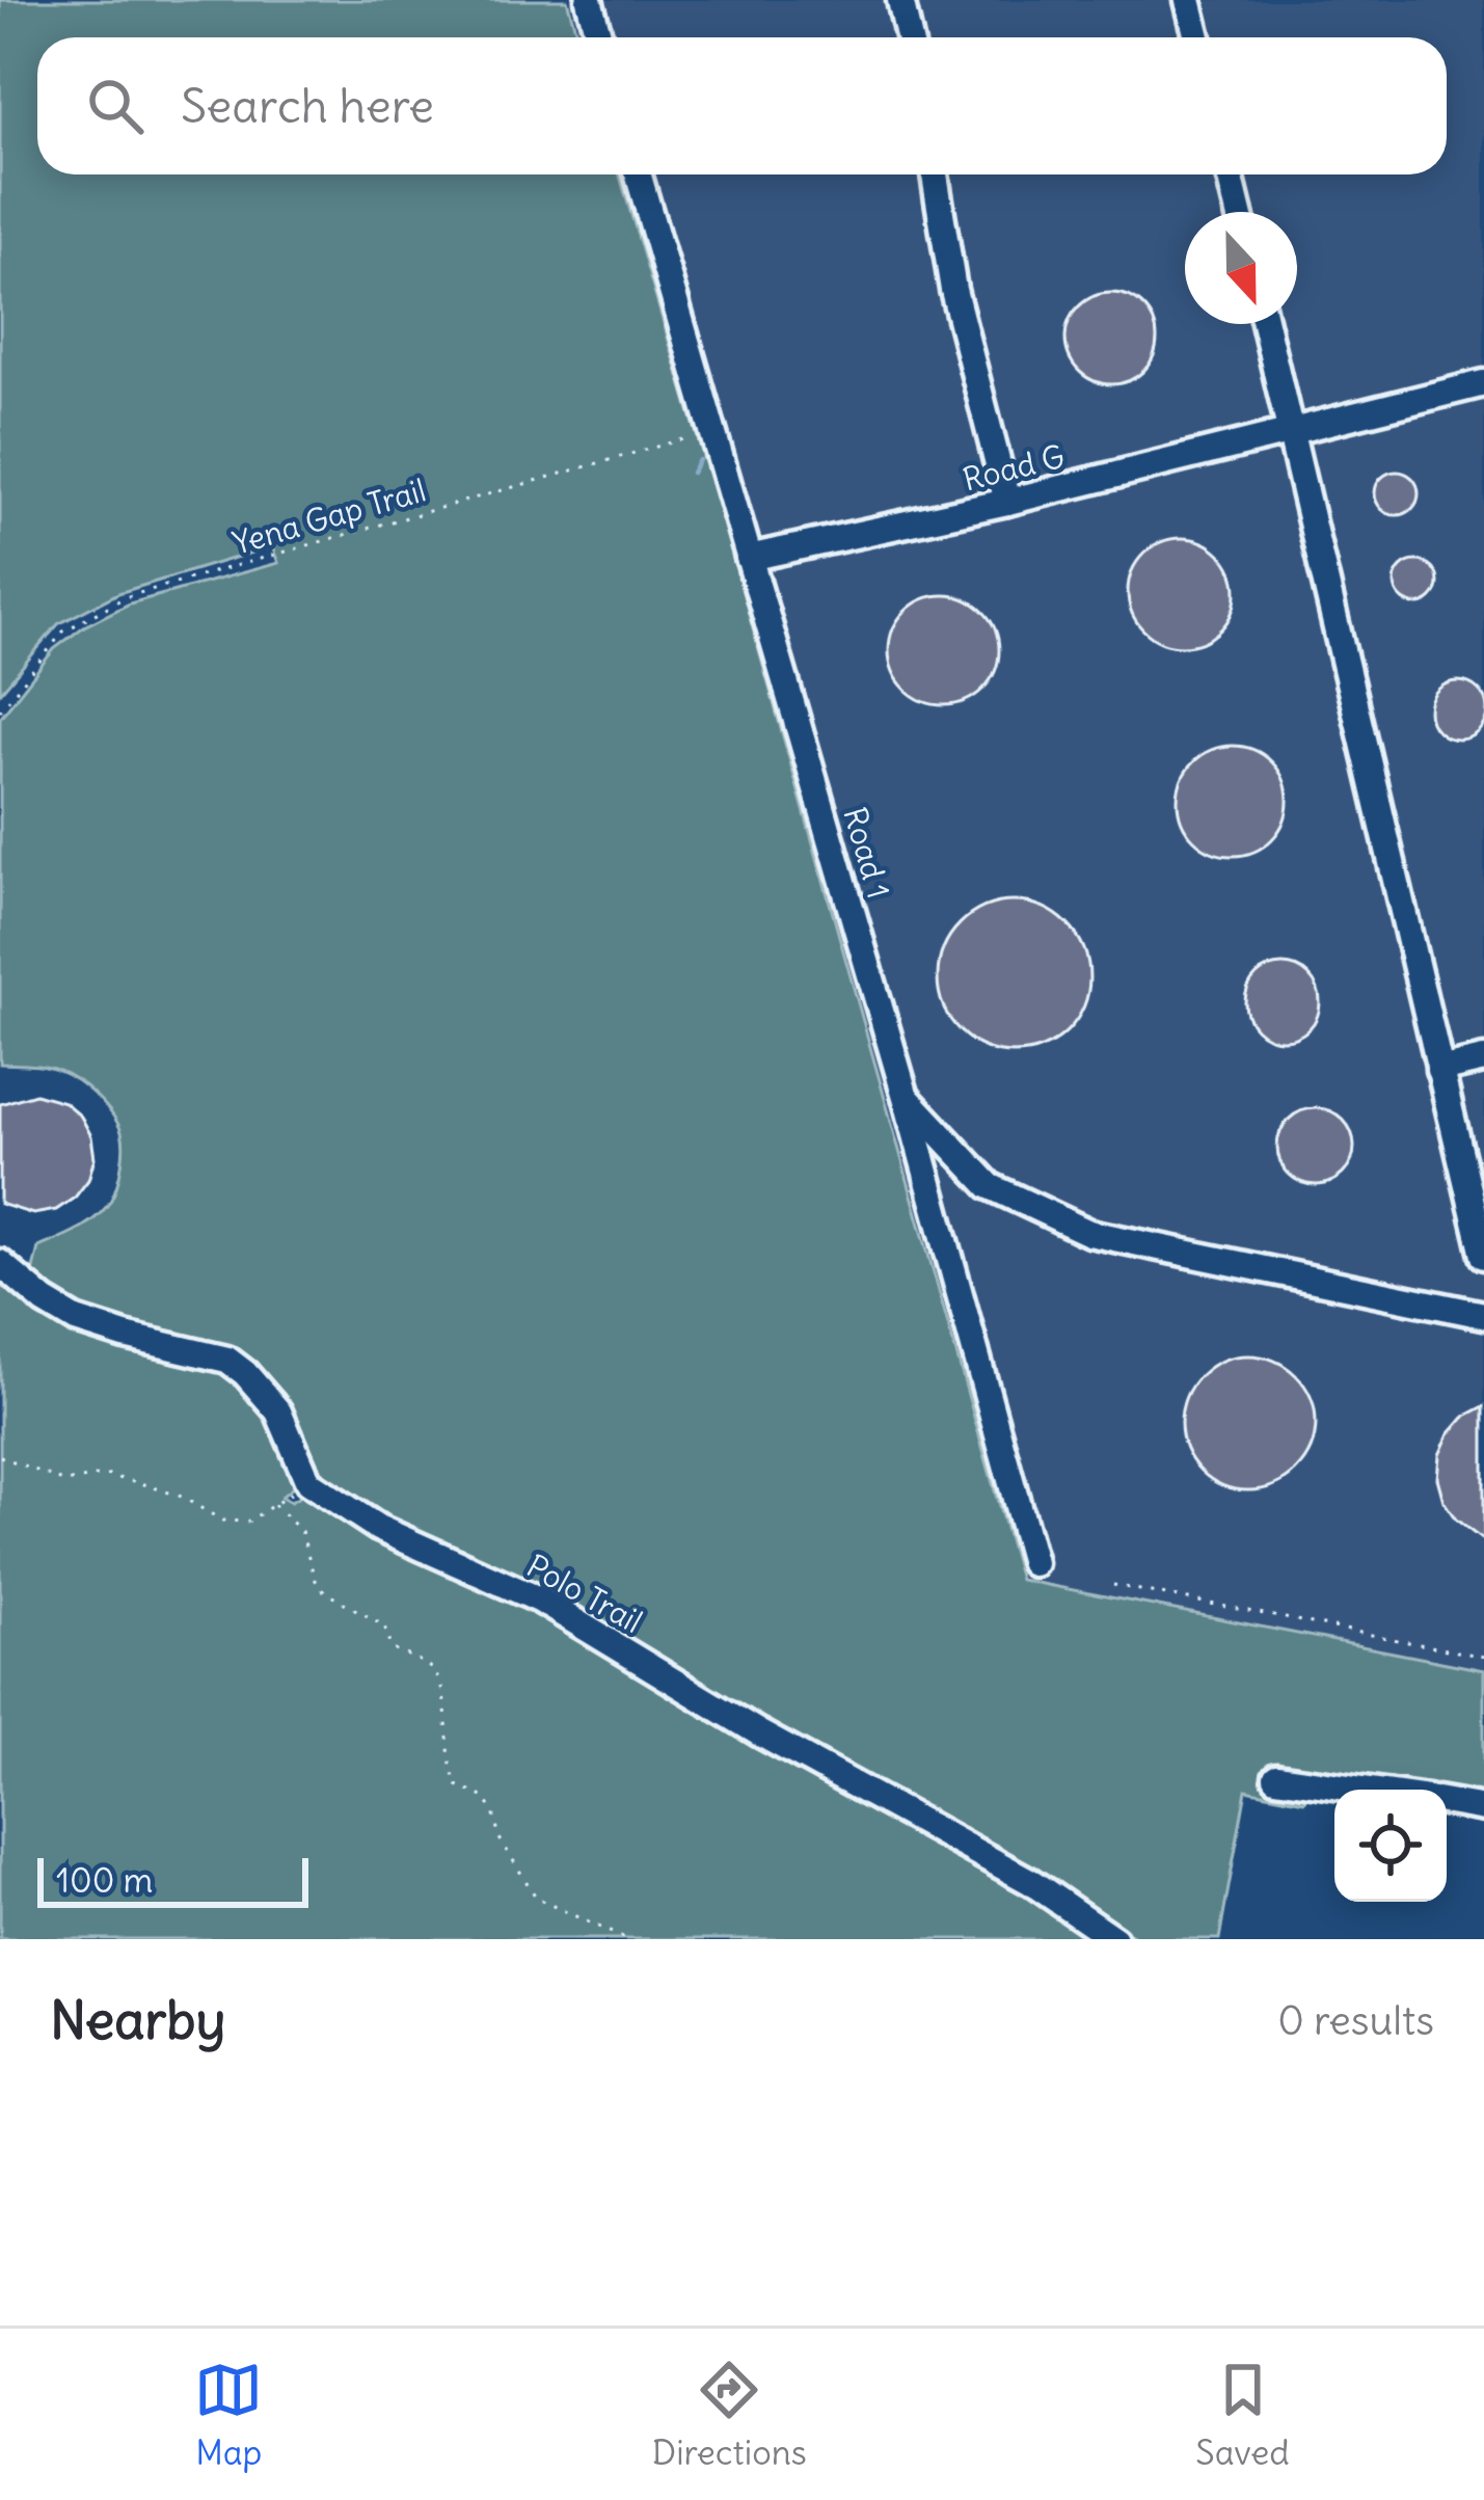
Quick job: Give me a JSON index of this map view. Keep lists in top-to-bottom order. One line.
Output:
{"streets":{"street":["Road G","Road 1","Polo Trail"],"path":["Yena Gap Trail"]},"crossings":[["Road G","Road 1"],["Yena Gap Trail","Road 1"]],"scale_bar":"100 m","north":"bottom","page":{"search":"Search here","scale":"100 m","heading":["Nearby","0 results"],"nav":["Map","Directions","Saved"]}}
